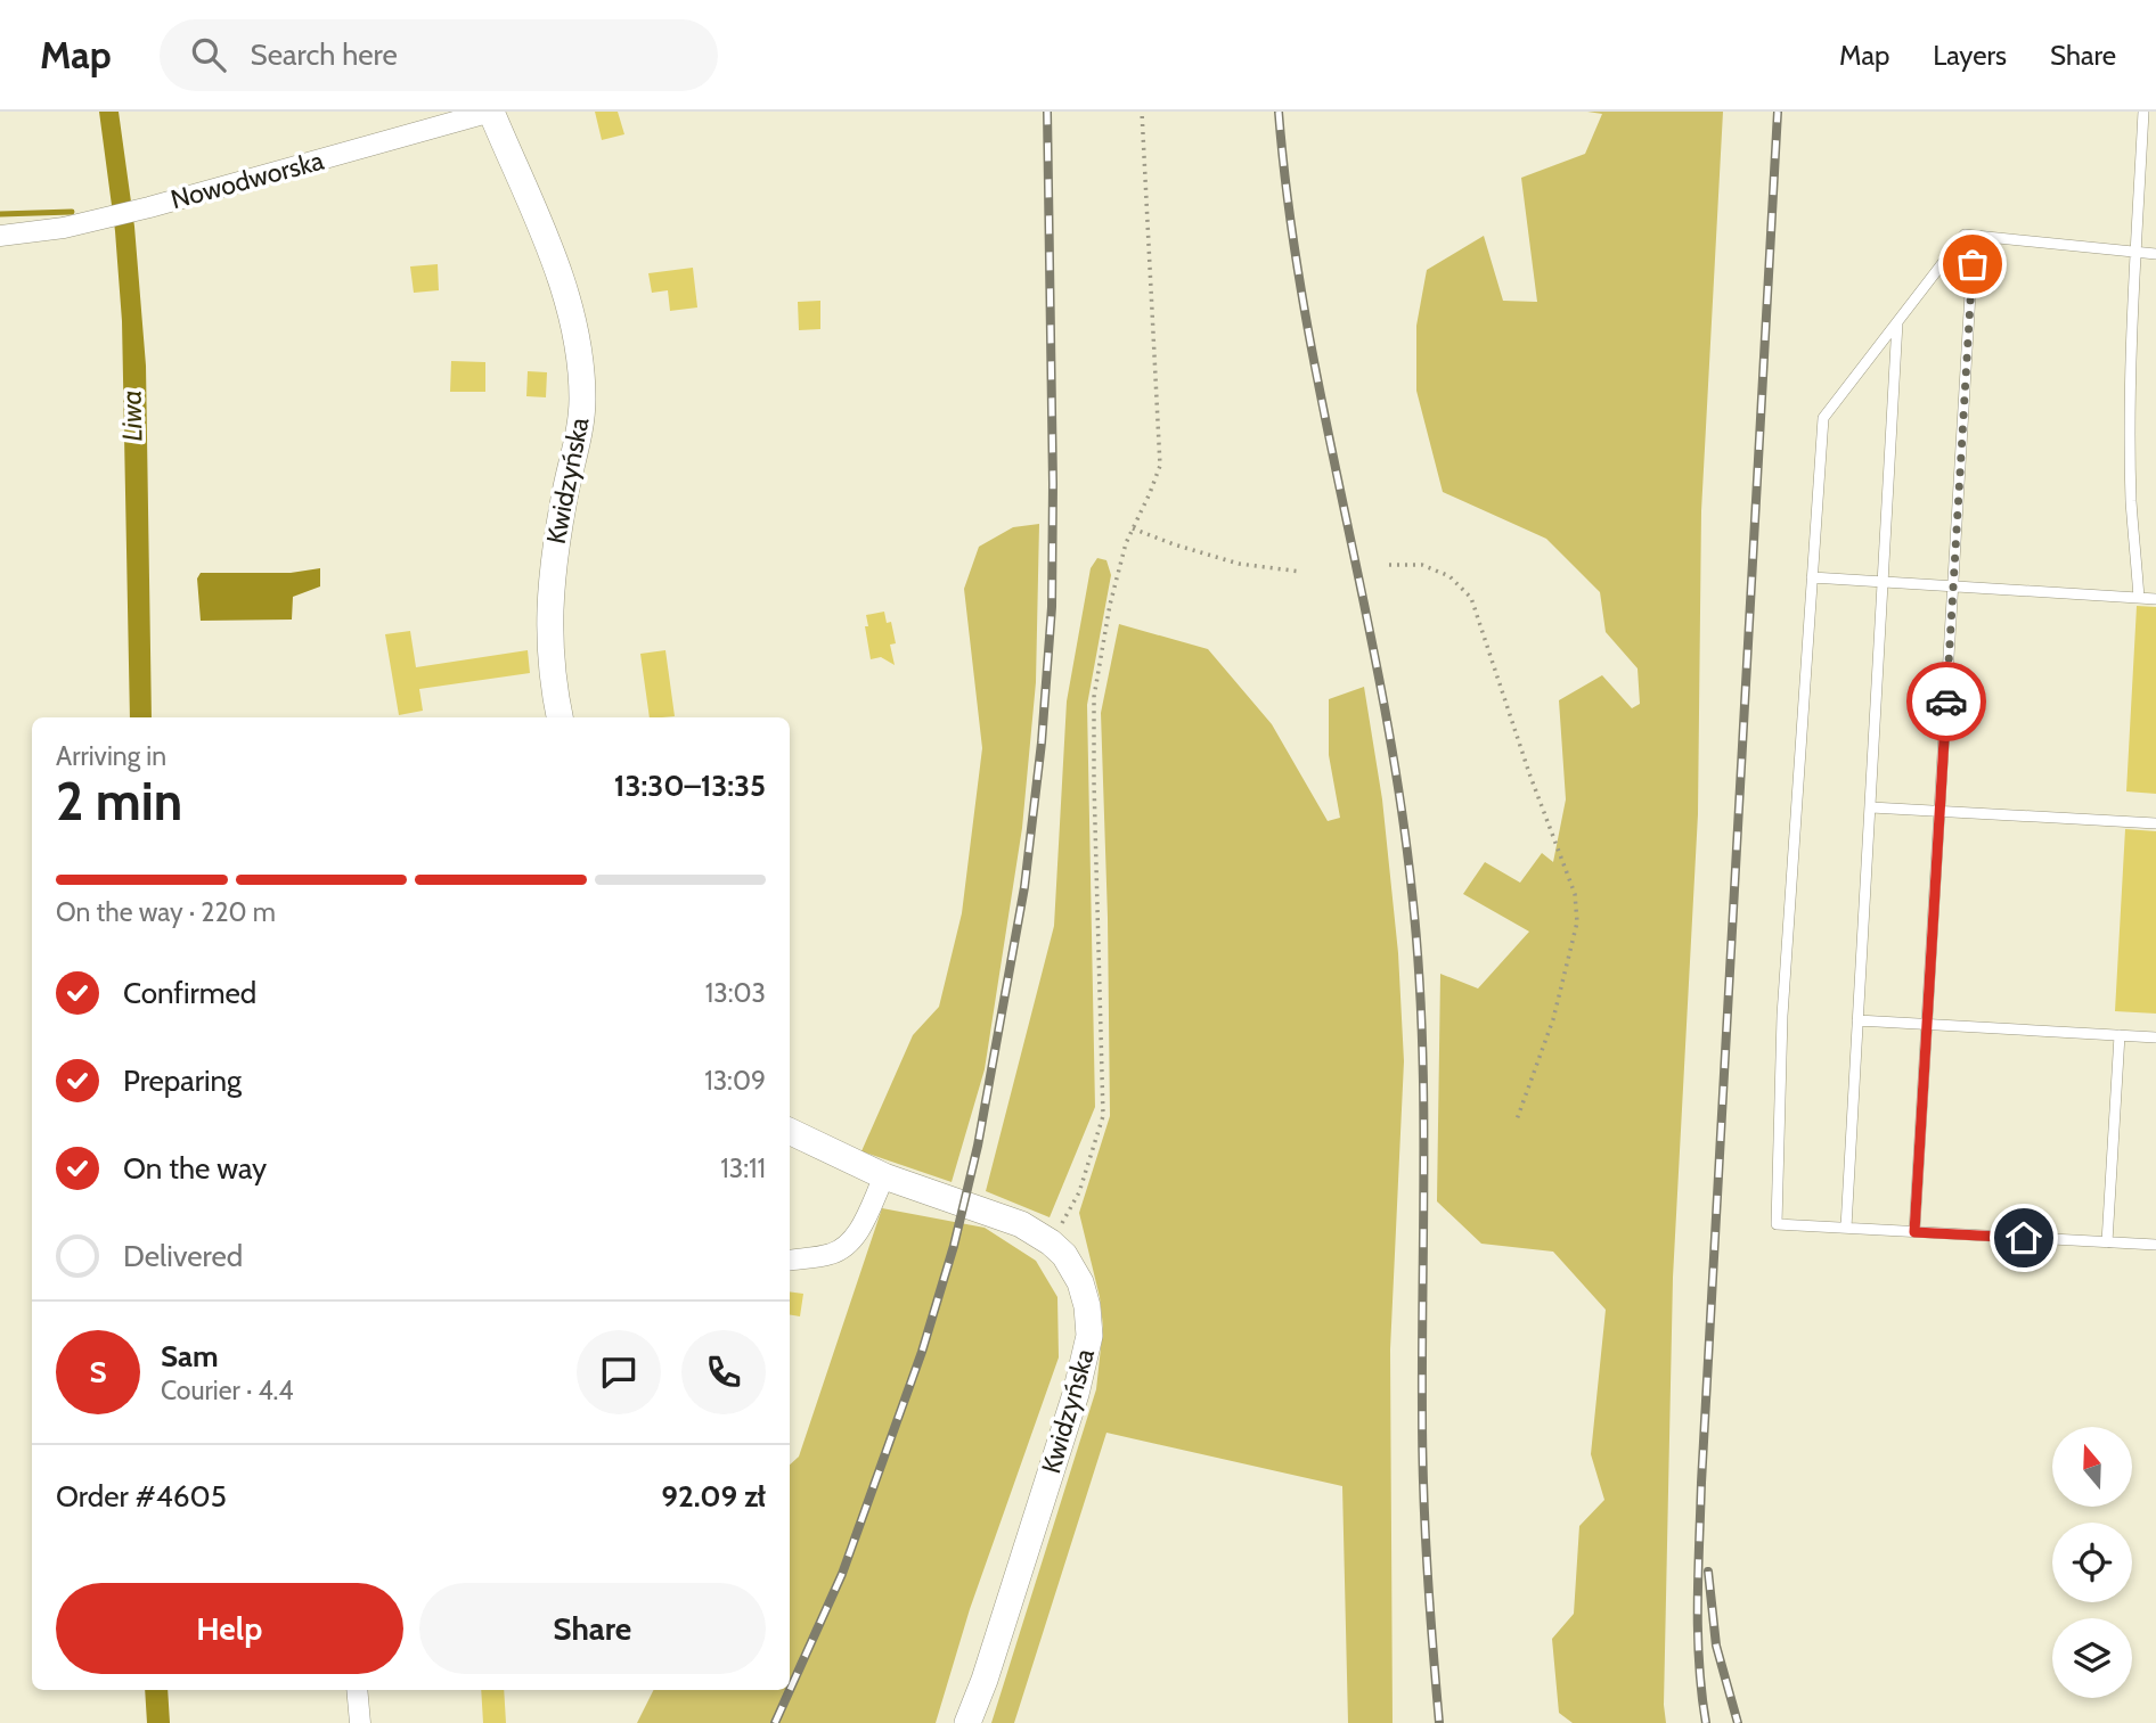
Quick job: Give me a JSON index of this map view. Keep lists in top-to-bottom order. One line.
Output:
{"streets":{"street":["Nowodworska","Kwidzyńska"]},"crossings":[["Nowodworska","Kwidzyńska"]],"water":["Liwa"],"north":"top","page":{"header":"Map","search":"Search here","nav":["Map","Layers","Share"],"heading":["2 min","Arriving in","13:30–13:35"],"panel":["Sam","Courier · 4.4","Order #4605","92.09 zł"],"bar":"On the way · 220 m","list":[["Confirmed","13:03"],["Preparing","13:09"],["On the way","13:11"],"Delivered"],"round":"S","buttons":["Help","Share"]}}
